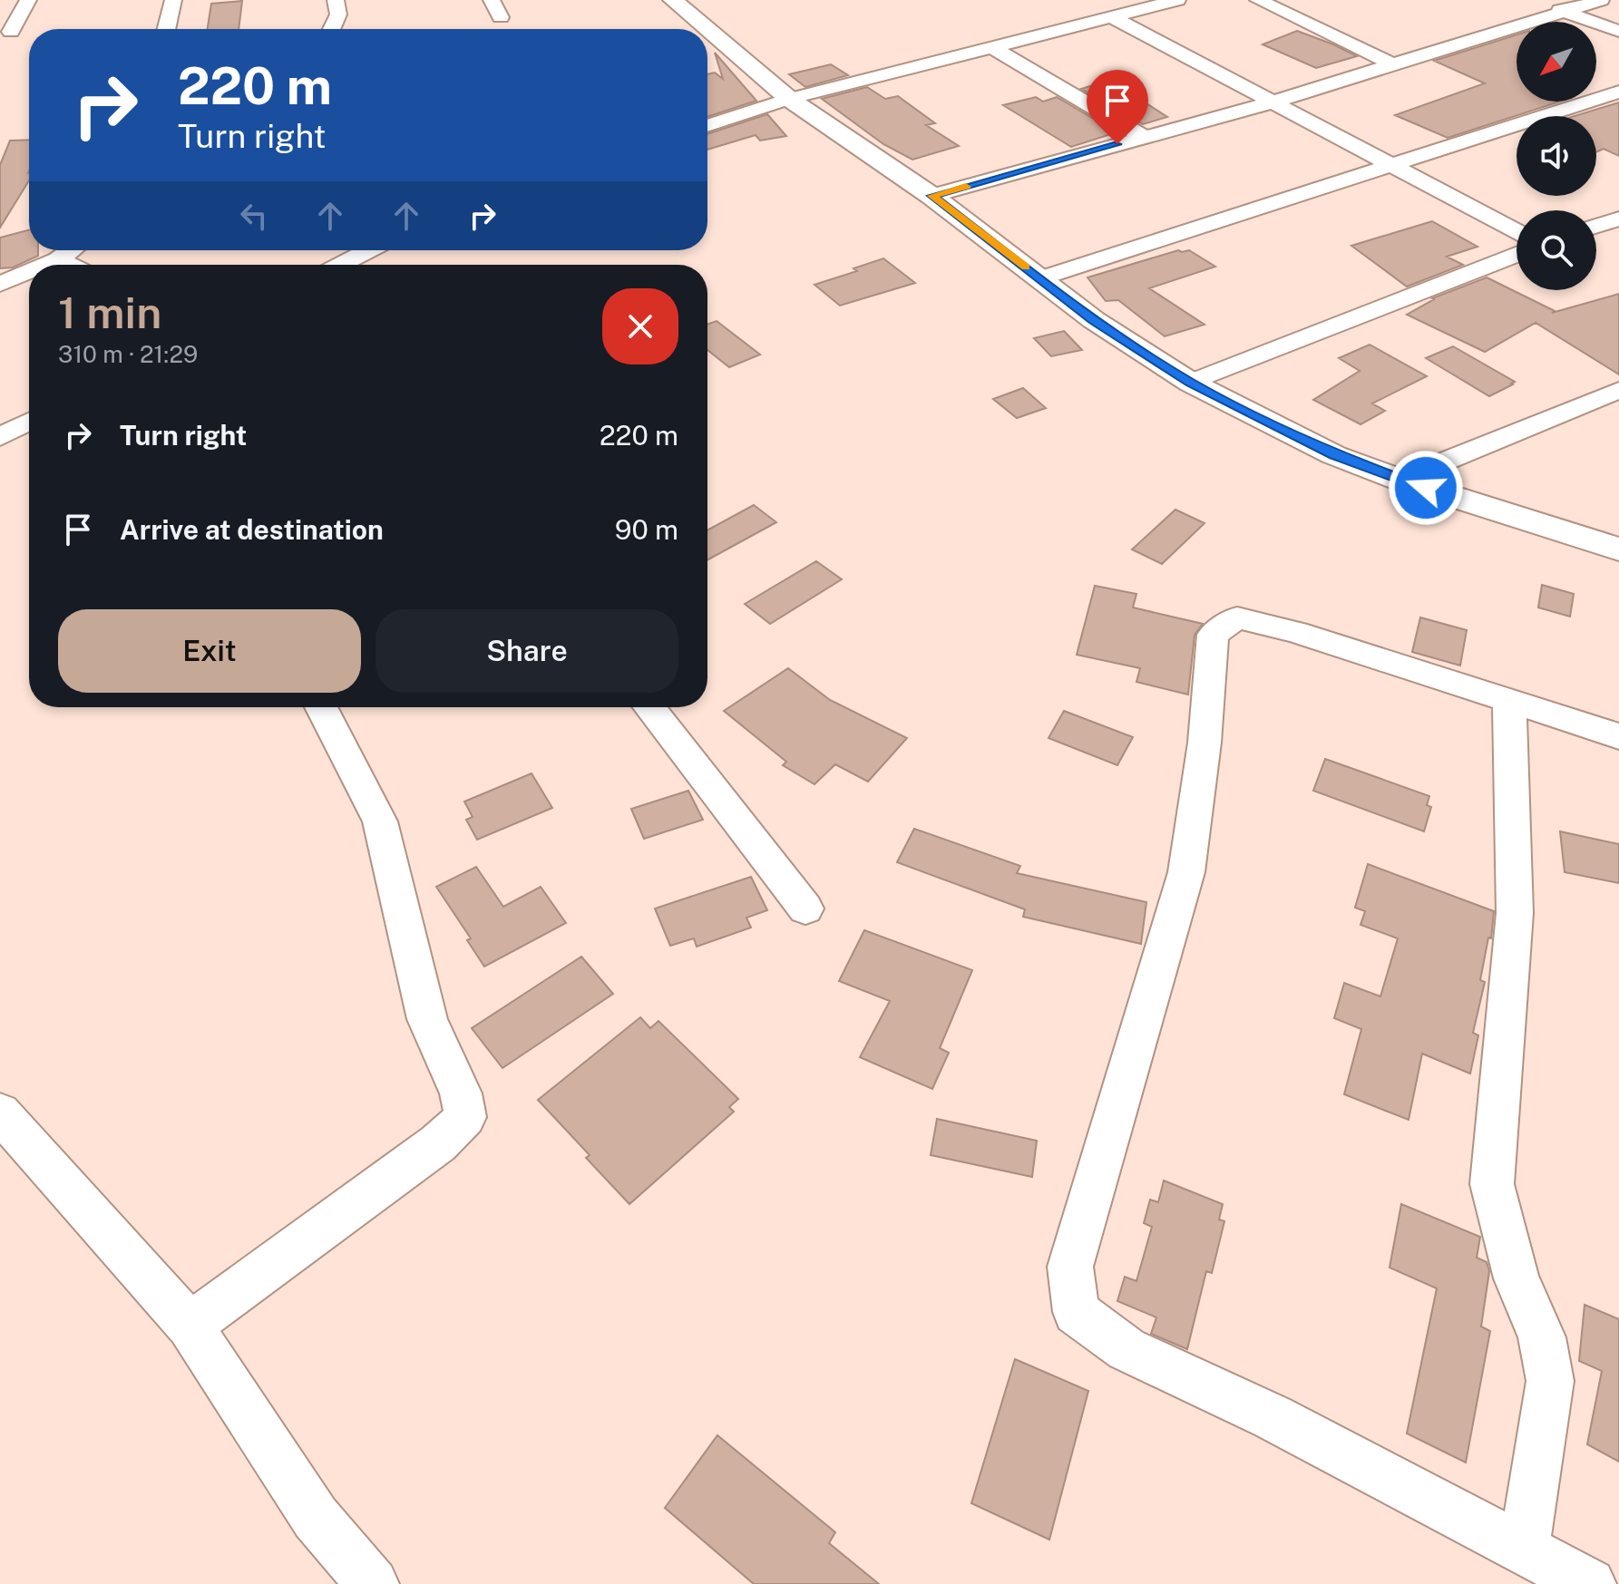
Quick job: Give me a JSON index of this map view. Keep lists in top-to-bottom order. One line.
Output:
{"north":"bottom left","page":{"turn":["220 m","Turn right"],"heading":["1 min","310 m · 21:29"],"list":[{"name":"Turn right","value":"220 m"},{"name":"Arrive at destination","value":"90 m"}],"buttons":["Exit","Share"]}}
